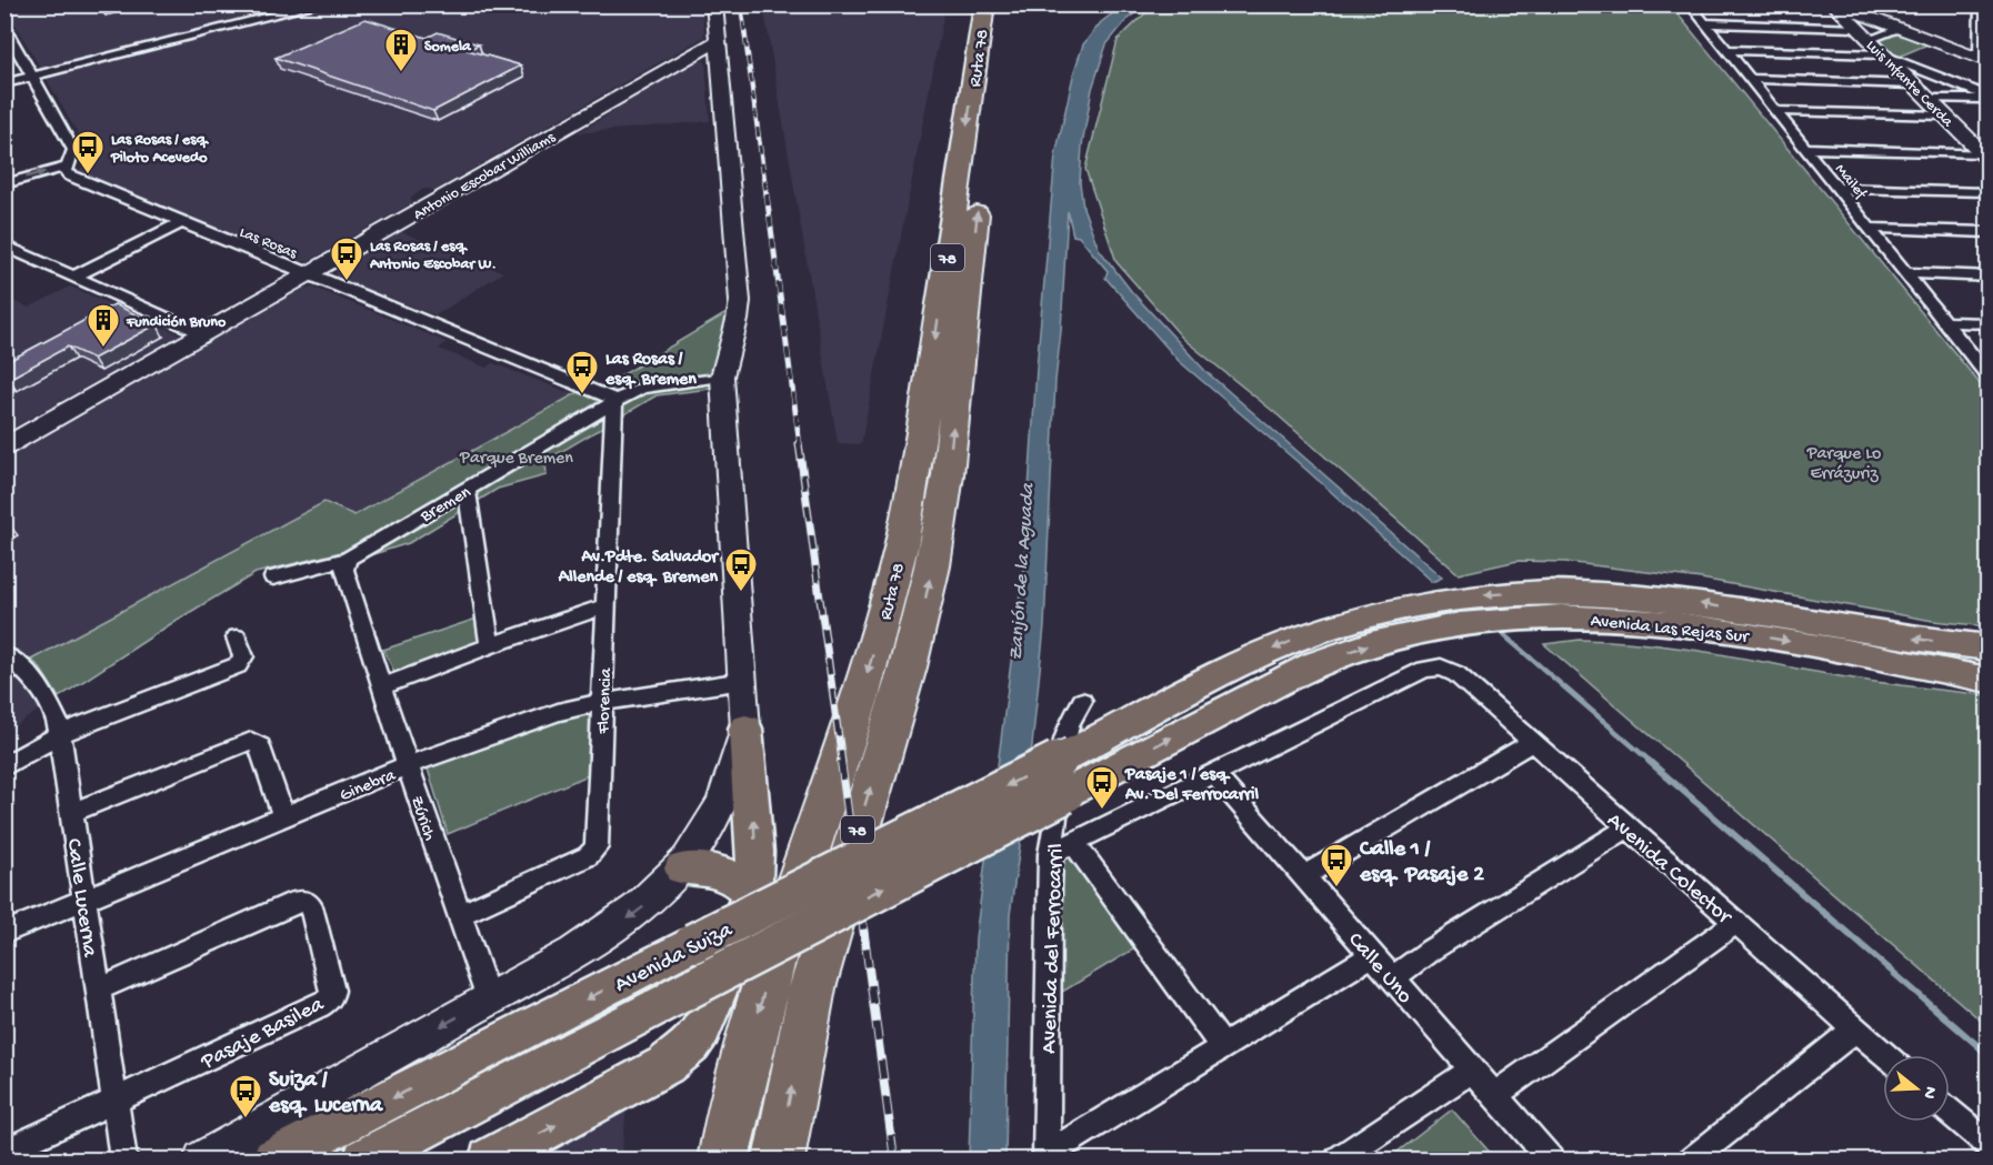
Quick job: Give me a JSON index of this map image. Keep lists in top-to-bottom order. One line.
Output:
{"streets":{"highway":["Ruta 78","78"],"main road":["Luis Infante Cerda","Antonio Escobar Williams","Avenida Las Rejas Sur","Avenida Suiza"],"street":["Mailef","Las Rosas","Bremen","Florencia","Ginebra","Zúrich","Avenida Colector","Calle Lucerna","Avenida del Ferrocarril","Calle Uno","Pasaje Basilea"]},"crossings":[["Antonio Escobar Williams","Las Rosas"],["Las Rosas","Bremen"],["Las Rosas","Florencia"],["Bremen","Florencia"],["Bremen","Zúrich"],["Avenida Las Rejas Sur","Avenida Suiza"],["Florencia","Ginebra"],["Florencia","Zúrich"],["Ginebra","Zúrich"],["Ginebra","Calle Lucerna"],["Avenida Colector","Calle Uno"],["Calle Lucerna","Pasaje Basilea"]],"water":["Zanjón de la Aguada"],"parks":["Parque Lo Errázuriz","Parque Bremen"],"places":{"building":["Somela","Fundición Bruno"],"bus stop":["Las Rosas / esq. Piloto Acevedo","Las Rosas / esq. Antonio Escobar W.","Las Rosas / esq. Bremen","Av.Pdte. Salvador Allende / esq. Bremen","Pasaje 1 / esq. Av. Del Ferrocarril","Calle 1 / esq. Pasaje 2","Suiza / esq. Lucerna"]},"north":"right"}
